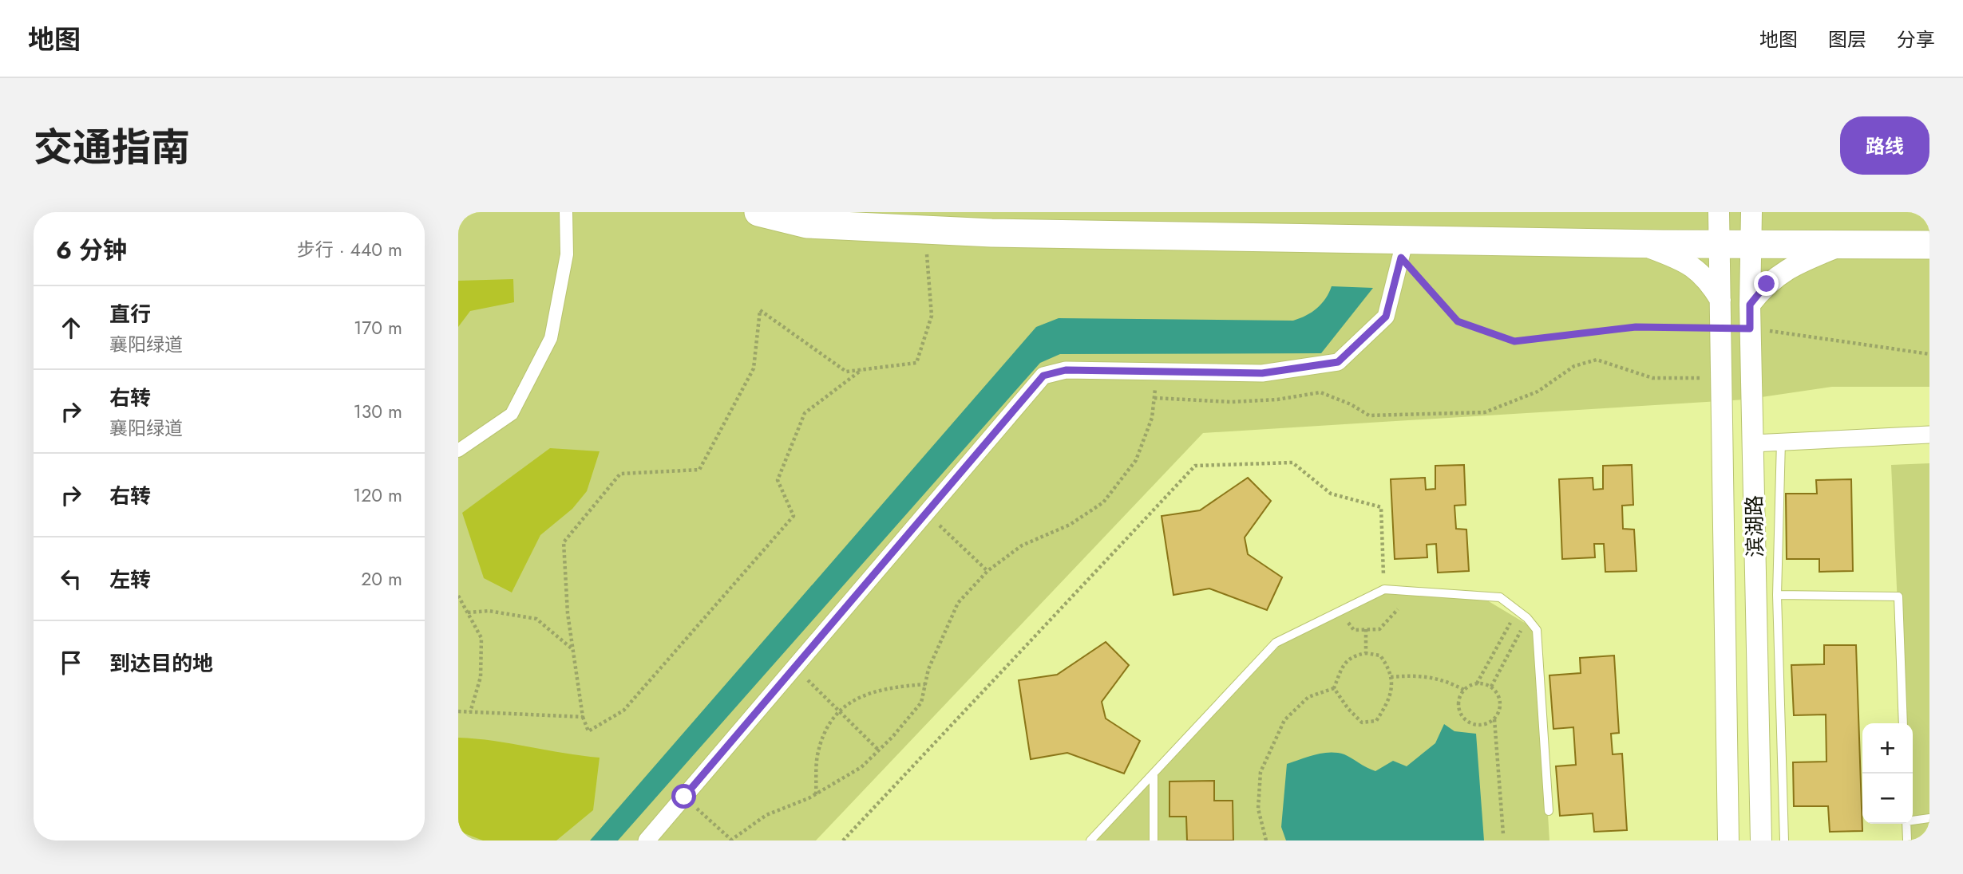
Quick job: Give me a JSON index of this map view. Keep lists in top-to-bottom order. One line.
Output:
{"streets":{"street":["滨湖路"]},"page":{"header":"地图","nav":["地图","图层","分享"],"title":"交通指南","buttons":"路线","heading":["6 分钟","步行 · 440 m"],"list":[["直行","襄阳绿道","170 m"],["右转","襄阳绿道","130 m"],["右转","120 m"],["左转","20 m"],"到达目的地"],"map_buttons":["+","−"]}}
